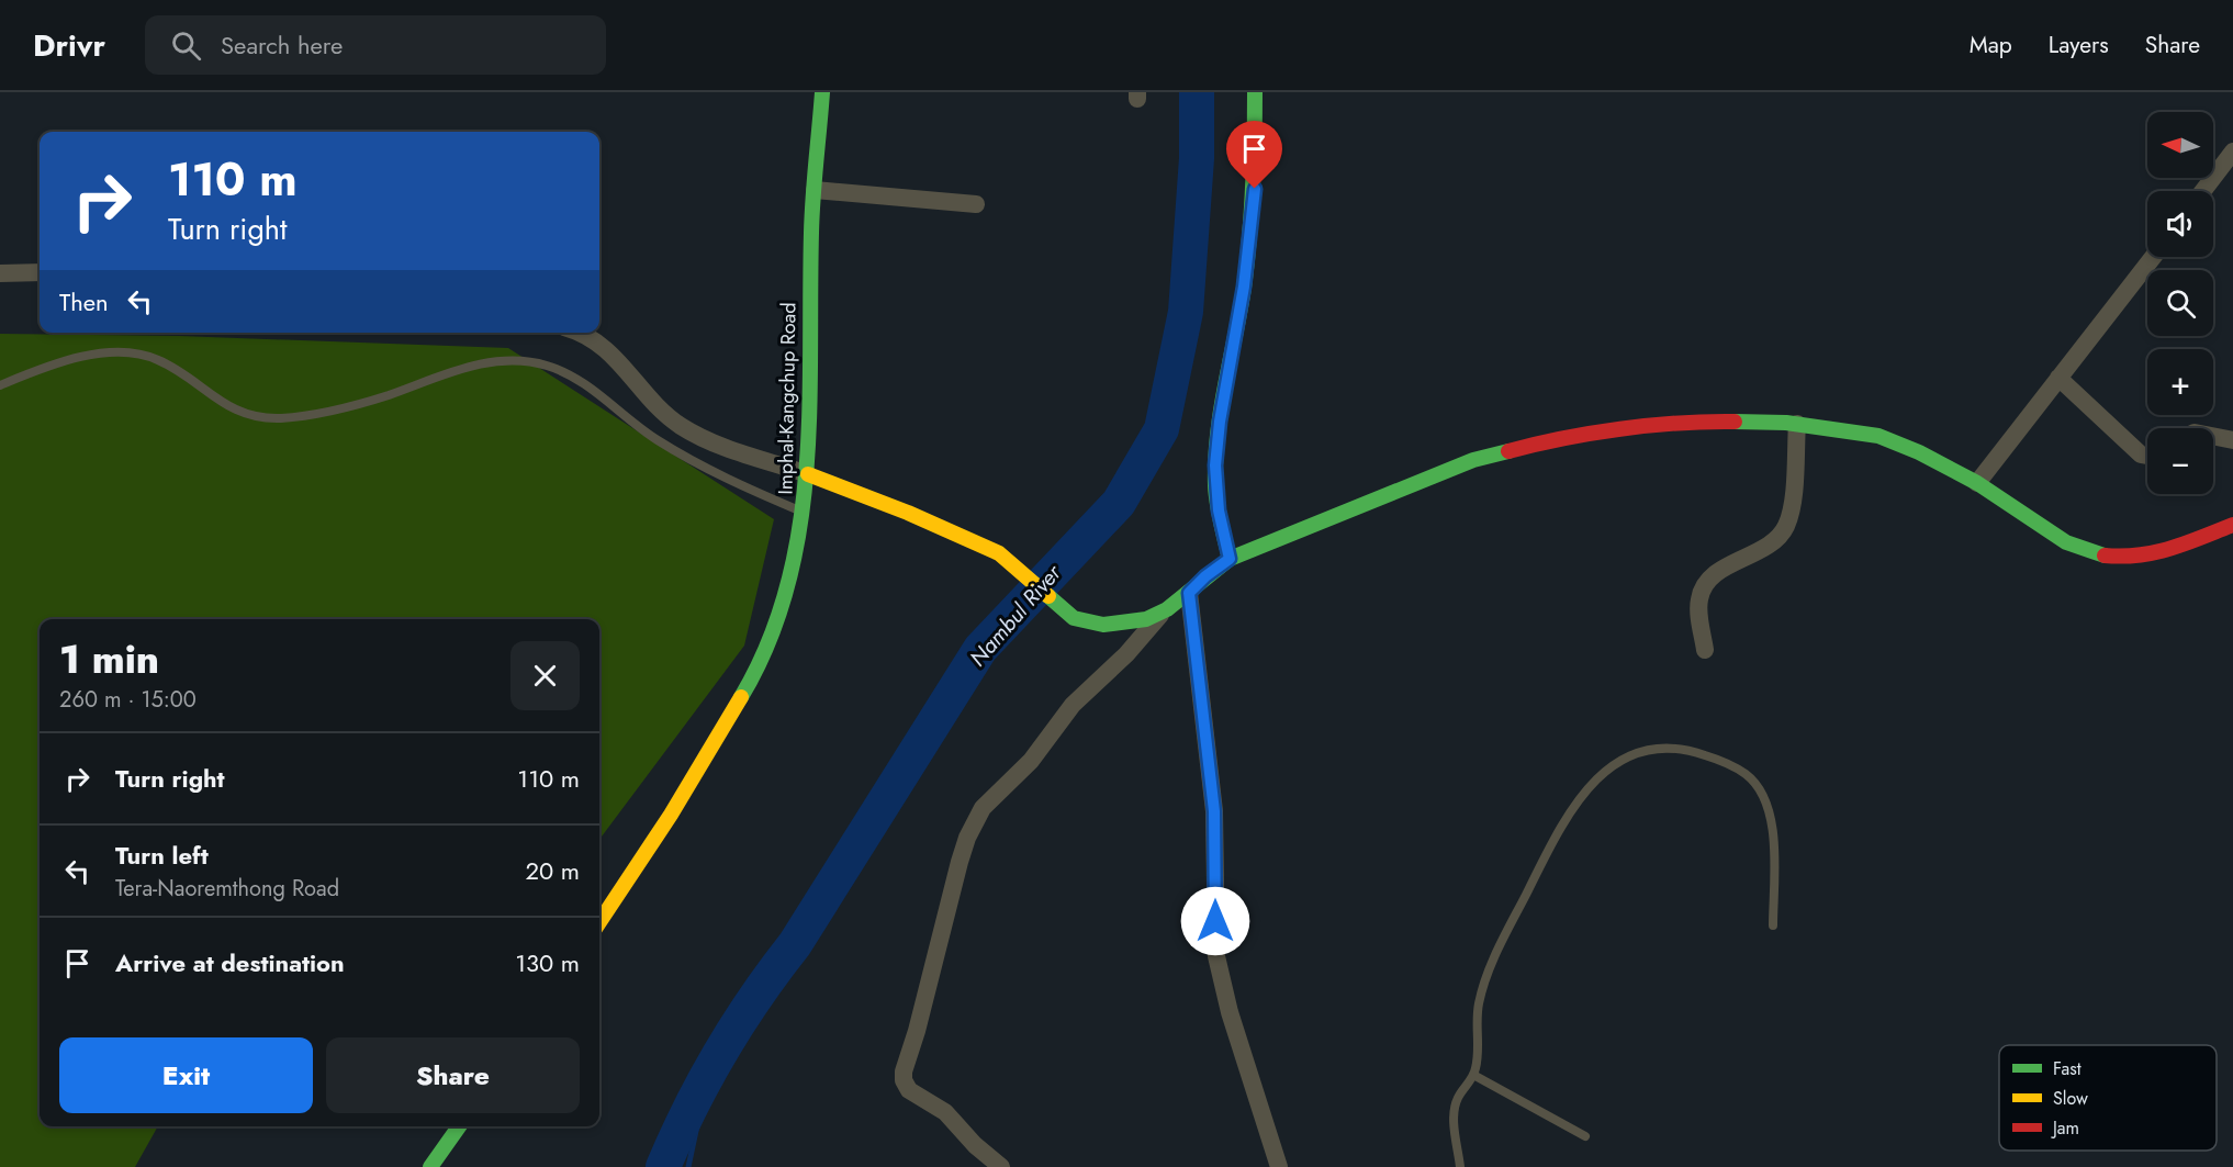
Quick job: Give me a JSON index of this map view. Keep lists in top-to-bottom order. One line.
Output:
{"streets":{"street":["Imphal-Kangchup Road"]},"water":["Nambul River"],"legend":["Fast","Slow","Jam"],"north":"left","page":{"header":"Drivr","search":"Search here","nav":["Map","Layers","Share"],"map_buttons":["+","−"],"turn":["110 m","Turn right"],"then":"Then","heading":["1 min","260 m · 15:00"],"list":[{"name":"Turn right","value":"110 m"},{"name":"Turn left","note":"Tera-Naoremthong Road","value":"20 m"},{"name":"Arrive at destination","value":"130 m"}],"buttons":["Exit","Share"]}}
